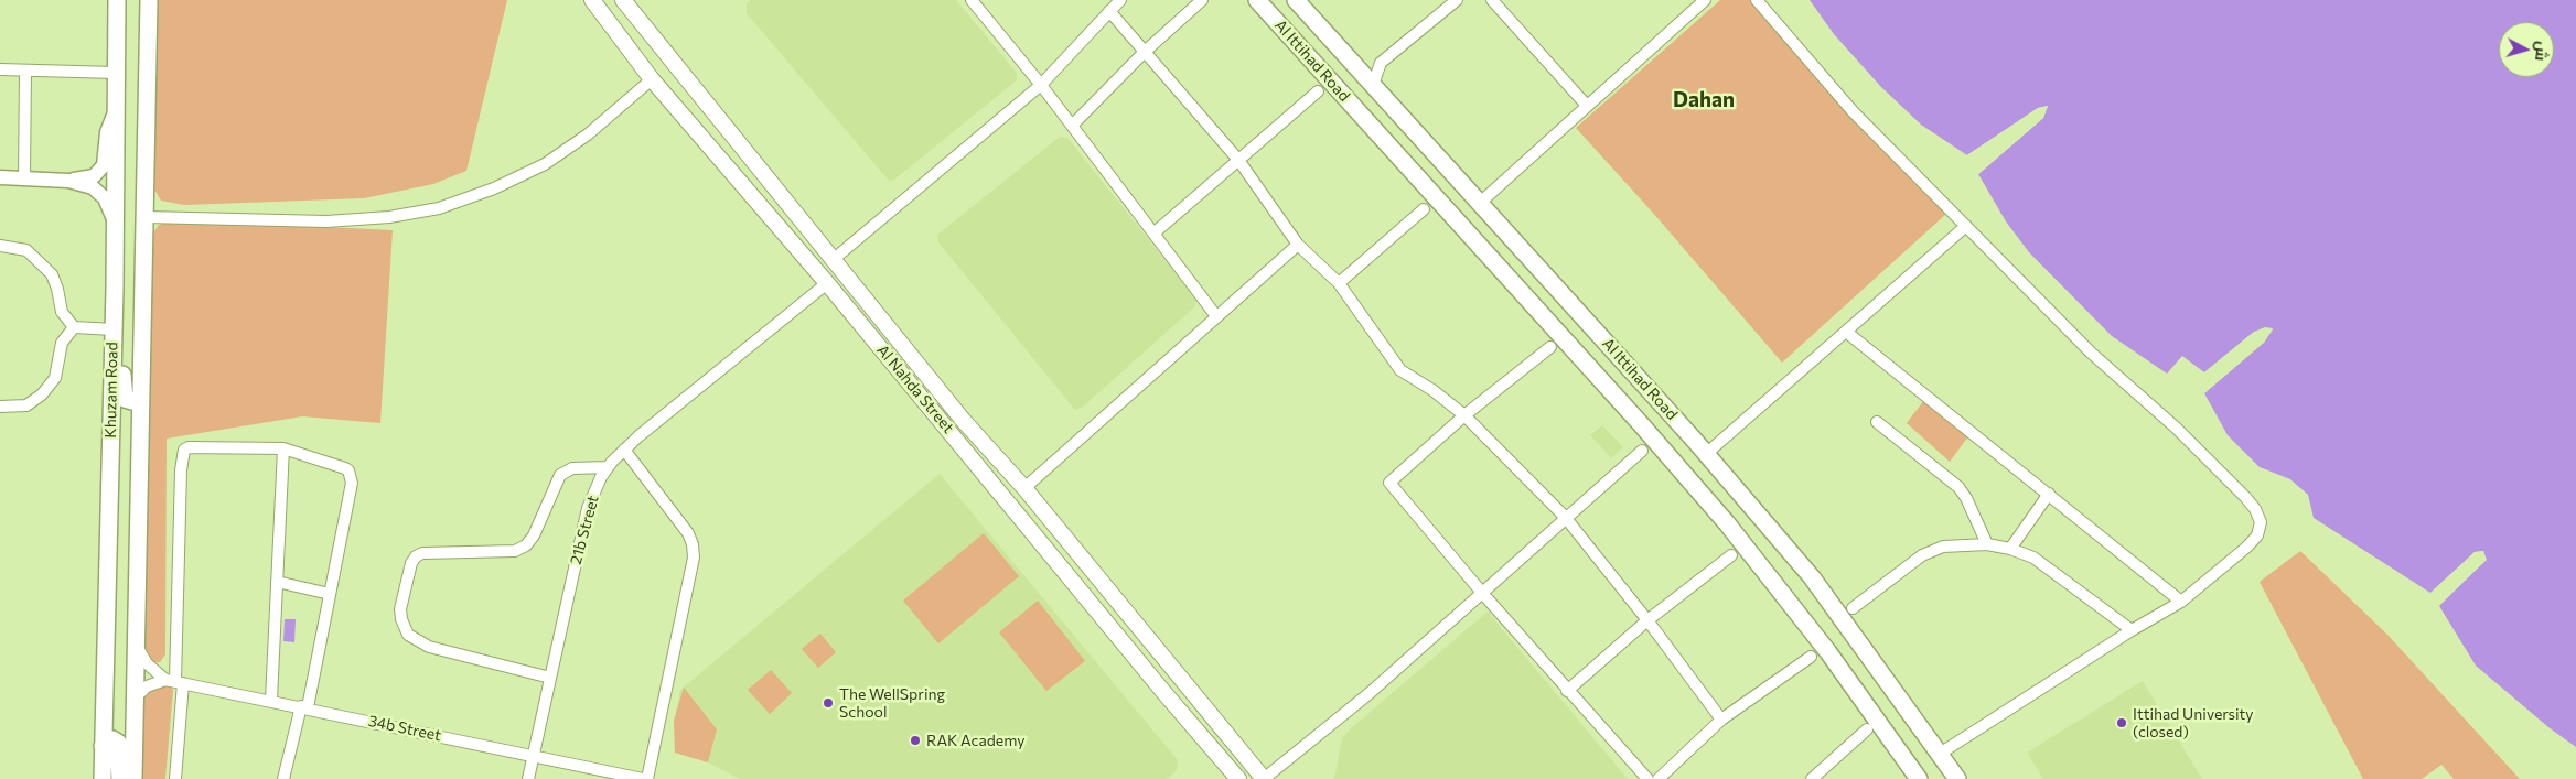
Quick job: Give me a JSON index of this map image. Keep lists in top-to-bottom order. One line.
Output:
{"streets":{"main road":["Al Ittihad Road","Al Nahda Street","Khuzam Road"],"street":["21b Street","34b Street"]},"crossings":[["Al Nahda Street","21b Street"],["21b Street","34b Street"]],"districts":["Dahan"],"places":["The WellSpring School","Ittihad University (closed)","RAK Academy"],"north":"right"}
